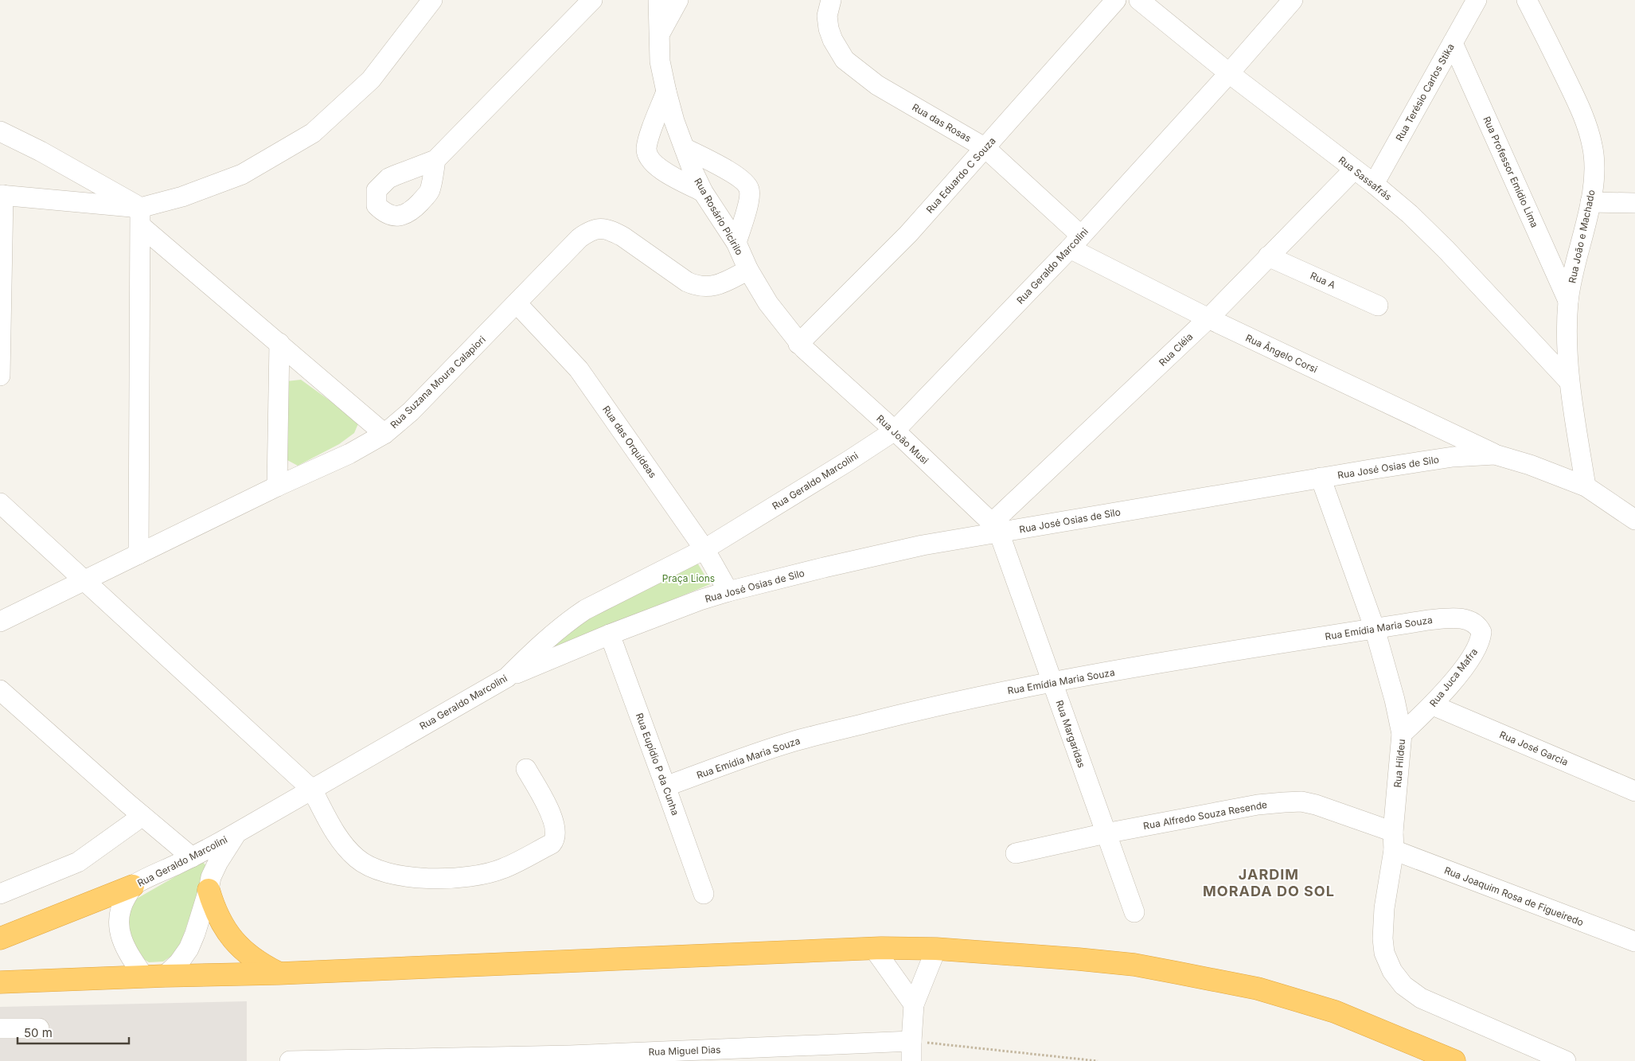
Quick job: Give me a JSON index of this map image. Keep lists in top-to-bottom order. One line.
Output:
{"streets":{"street":["Rua Terésio Carlos Stika","Rua das Rosas","Rua Professor Emídio Lima","Rua Eduardo C Souza","Rua Sassafrás","Rua Rosário Picirilo","Rua João e Machado","Rua Geraldo Marcolini","Rua A","Rua Cléia","Rua Ângelo Corsi","Rua Suzana Moura Calapiori","Rua João Musi","Rua das Orquídeas","Rua José Osias de Silo","Rua Emídia Maria Souza","Rua Juca Mafra","Rua Margaridas","Rua José Garcia","Rua Hildeu","Rua Eupídio P da Cunha","Rua Alfredo Souza Resende","Rua Joaquim Rosa de Figueiredo","Rua Miguel Dias"]},"crossings":[["Rua Terésio Carlos Stika","Rua Professor Emídio Lima"],["Rua Terésio Carlos Stika","Rua Sassafrás"],["Rua das Rosas","Rua Eduardo C Souza"],["Rua das Rosas","Rua Geraldo Marcolini"],["Rua das Rosas","Rua Ângelo Corsi"],["Rua Professor Emídio Lima","Rua João e Machado"],["Rua Eduardo C Souza","Rua Rosário Picirilo"],["Rua Eduardo C Souza","Rua João Musi"],["Rua Sassafrás","Rua João e Machado"],["Rua Sassafrás","Rua Geraldo Marcolini"],["Rua Sassafrás","Rua Cléia"],["Rua Rosário Picirilo","Rua Suzana Moura Calapiori"],["Rua Rosário Picirilo","Rua João Musi"],["Rua João e Machado","Rua José Osias de Silo"],["Rua Geraldo Marcolini","Rua Ângelo Corsi"],["Rua Geraldo Marcolini","Rua João Musi"],["Rua Geraldo Marcolini","Rua das Orquídeas"],["Rua Geraldo Marcolini","Rua José Osias de Silo"],["Rua A","Rua Cléia"],["Rua Cléia","Rua Ângelo Corsi"],["Rua Cléia","Rua João Musi"],["Rua Cléia","Rua José Osias de Silo"],["Rua Cléia","Rua Margaridas"],["Rua Ângelo Corsi","Rua José Osias de Silo"],["Rua Suzana Moura Calapiori","Rua das Orquídeas"],["Rua João Musi","Rua José Osias de Silo"],["Rua João Musi","Rua Margaridas"],["Rua das Orquídeas","Rua José Osias de Silo"],["Rua José Osias de Silo","Rua Margaridas"],["Rua José Osias de Silo","Rua Hildeu"],["Rua José Osias de Silo","Rua Eupídio P da Cunha"],["Rua Emídia Maria Souza","Rua Juca Mafra"],["Rua Emídia Maria Souza","Rua Margaridas"],["Rua Emídia Maria Souza","Rua Hildeu"],["Rua Emídia Maria Souza","Rua Eupídio P da Cunha"],["Rua Juca Mafra","Rua José Garcia"],["Rua Juca Mafra","Rua Hildeu"],["Rua Margaridas","Rua Alfredo Souza Resende"],["Rua Hildeu","Rua Alfredo Souza Resende"],["Rua Hildeu","Rua Joaquim Rosa de Figueiredo"],["Rua Alfredo Souza Resende","Rua Joaquim Rosa de Figueiredo"]],"districts":["JARDIM MORADA DO SOL"],"parks":["Praça Lions"],"scale_bar":"50 m"}
